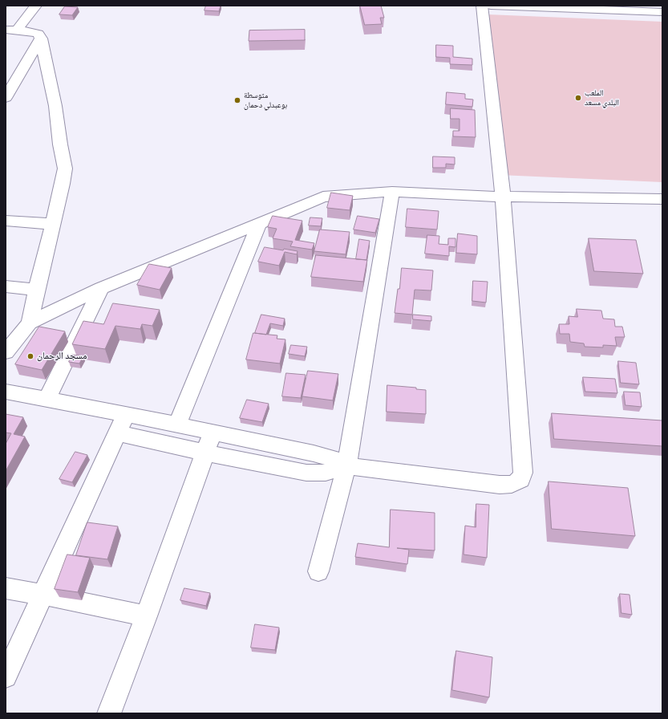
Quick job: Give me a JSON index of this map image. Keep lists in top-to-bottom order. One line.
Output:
{"places":["الملعب البلدي مسعد","متوسطة بوعبدلي دحمان","مسجد الرحمان"]}
